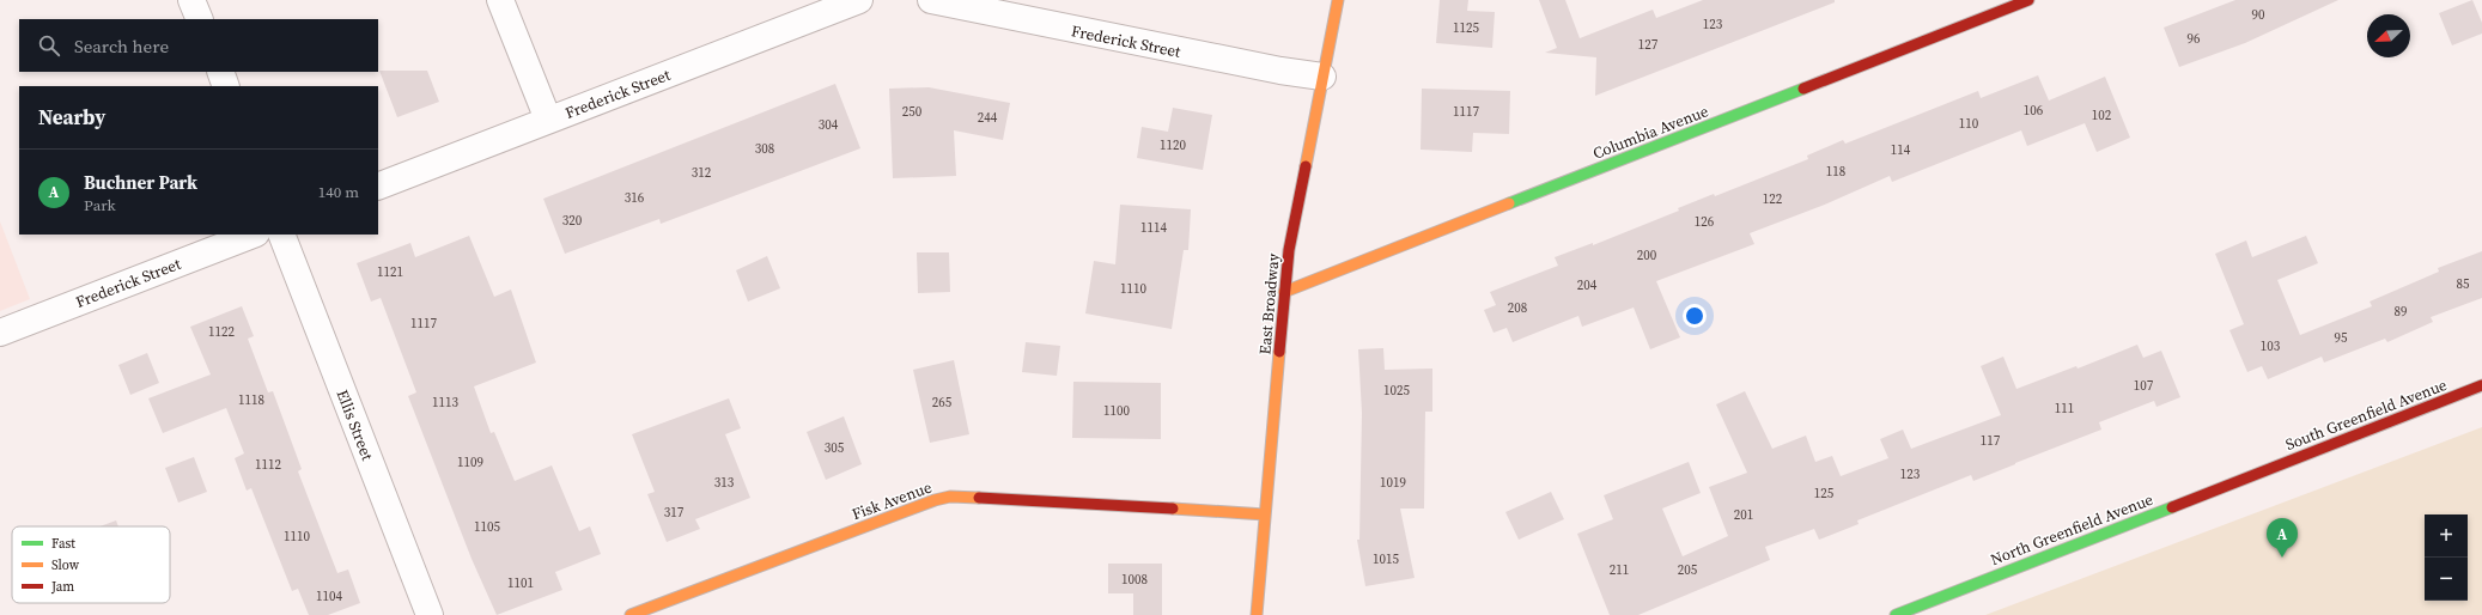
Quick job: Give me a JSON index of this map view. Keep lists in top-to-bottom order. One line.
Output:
{"streets":{"street":["Frederick Street","Columbia Avenue","East Broadway","South Greenfield Avenue","Ellis Street","Fisk Avenue","North Greenfield Avenue"]},"crossings":[["Frederick Street","East Broadway"],["Columbia Avenue","East Broadway"],["East Broadway","Fisk Avenue"],["South Greenfield Avenue","North Greenfield Avenue"]],"house_numbers":["90","123","1125","96","127","106","250","1117","102","244","110","304","1120","308","114","118","312","316","122","320","126","1114","200","1121","85","204","1110","208","89","1117","1122","95","103","107","1025","1118","1113","265","111","1100","117","305","1109","1112","123","313","1019","125","317","201","1105","1110","1015","211","205","1008","1101","1104"],"legend":["Fast","Slow","Jam"],"north":"bottom left","page":{"search":"Search here","heading":"Nearby","list":[{"mark":"A","name":"Buchner Park","note":"Park","value":"140 m"}],"map_buttons":["+","−"],"pins":"A"}}
